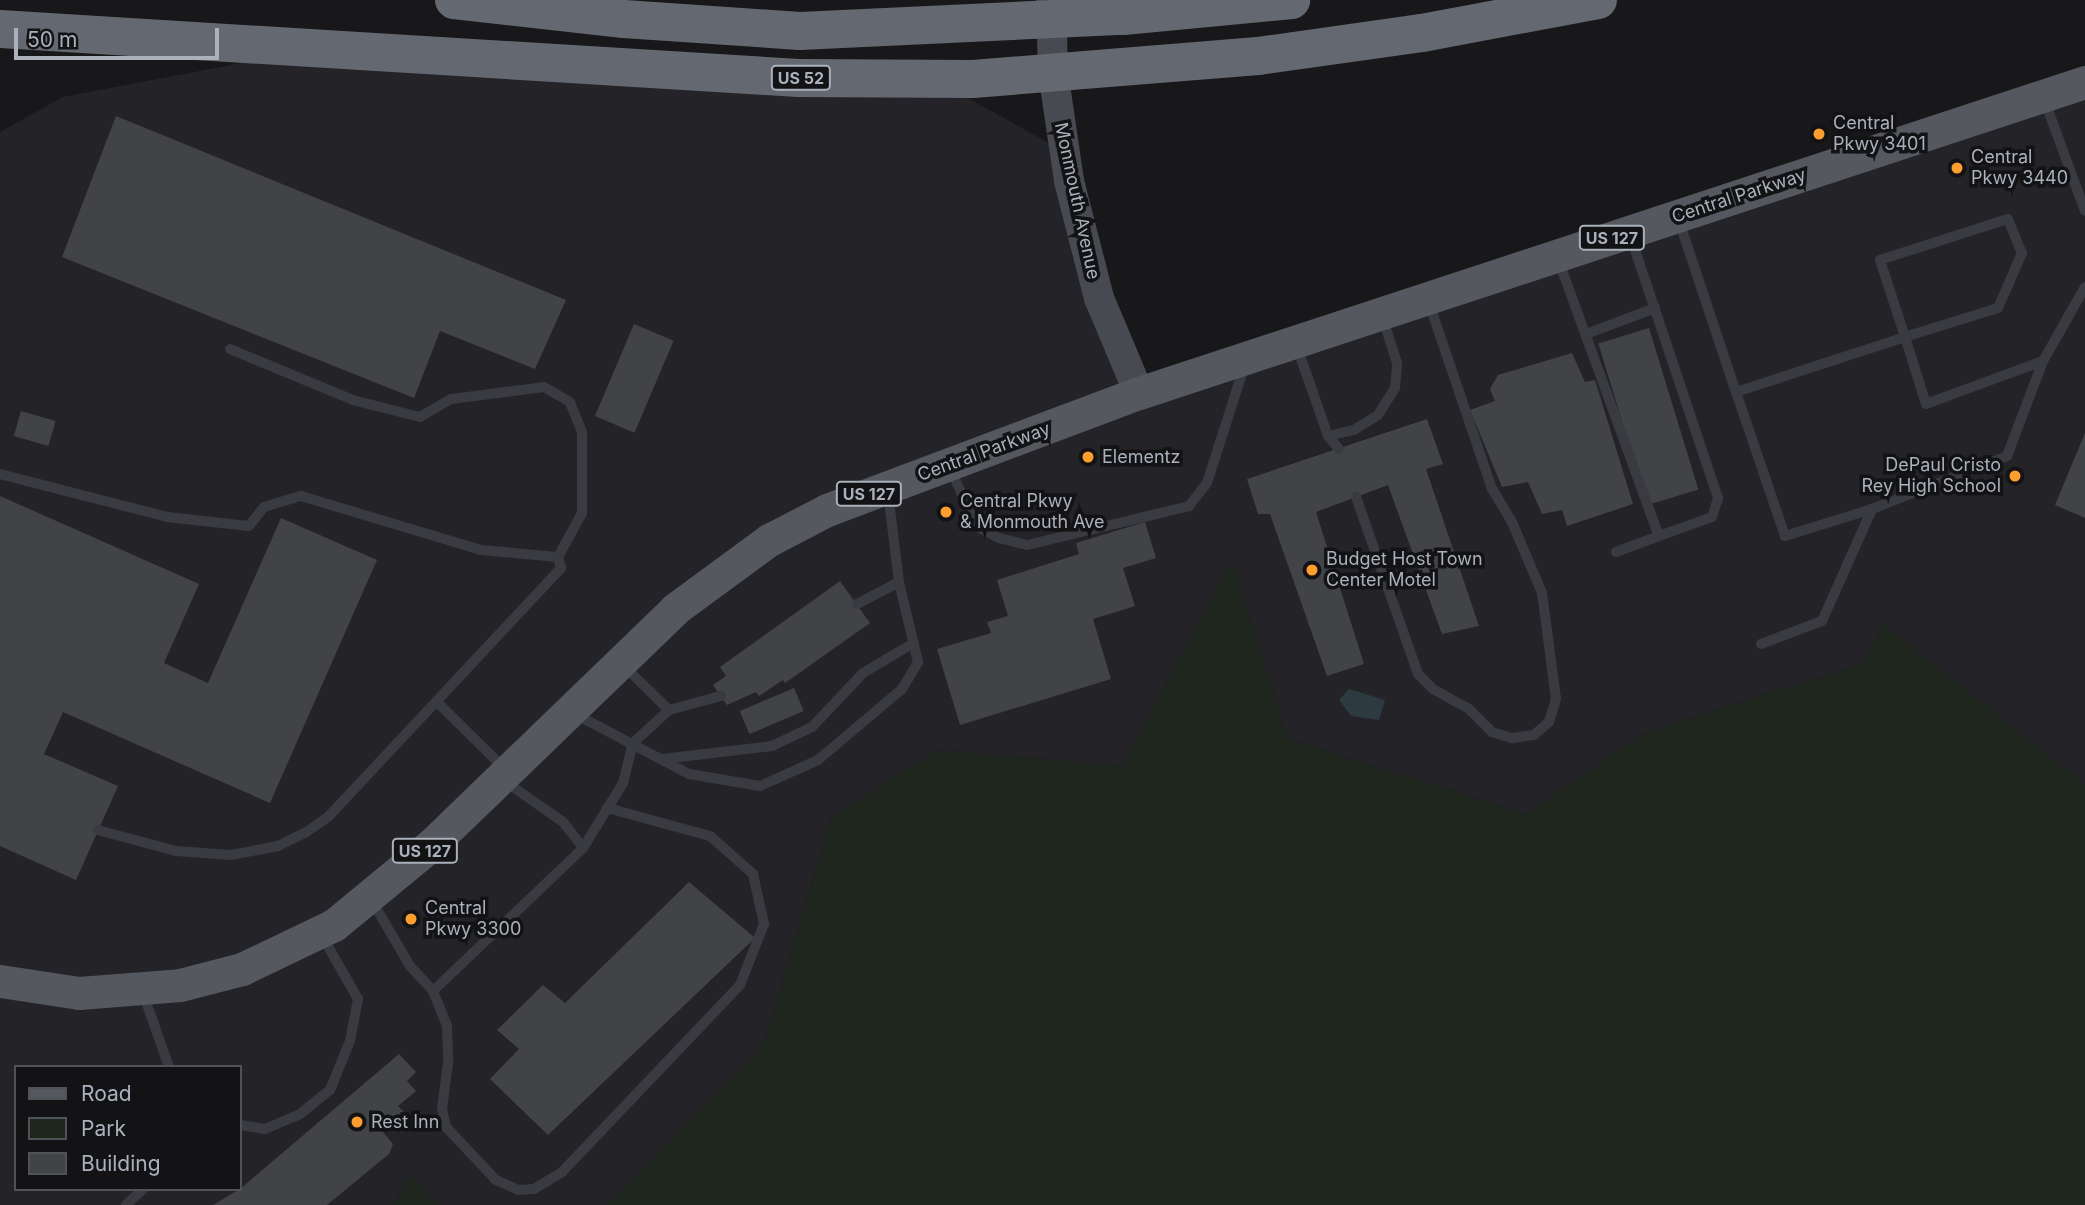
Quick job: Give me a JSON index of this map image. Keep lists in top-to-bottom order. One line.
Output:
{"streets":{"highway":["US 52"],"main road":["Central Parkway","US 127"],"street":["Monmouth Avenue"]},"crossings":[["Central Parkway","Monmouth Avenue"]],"places":["Central Pkwy 3401","Central Pkwy 3440","Elementz","DePaul Cristo Rey High School","Central Pkwy & Monmouth Ave","Budget Host Town Center Motel","Central Pkwy 3300","Rest Inn"],"legend":["Road","Park","Building"],"scale_bar":"50 m"}
